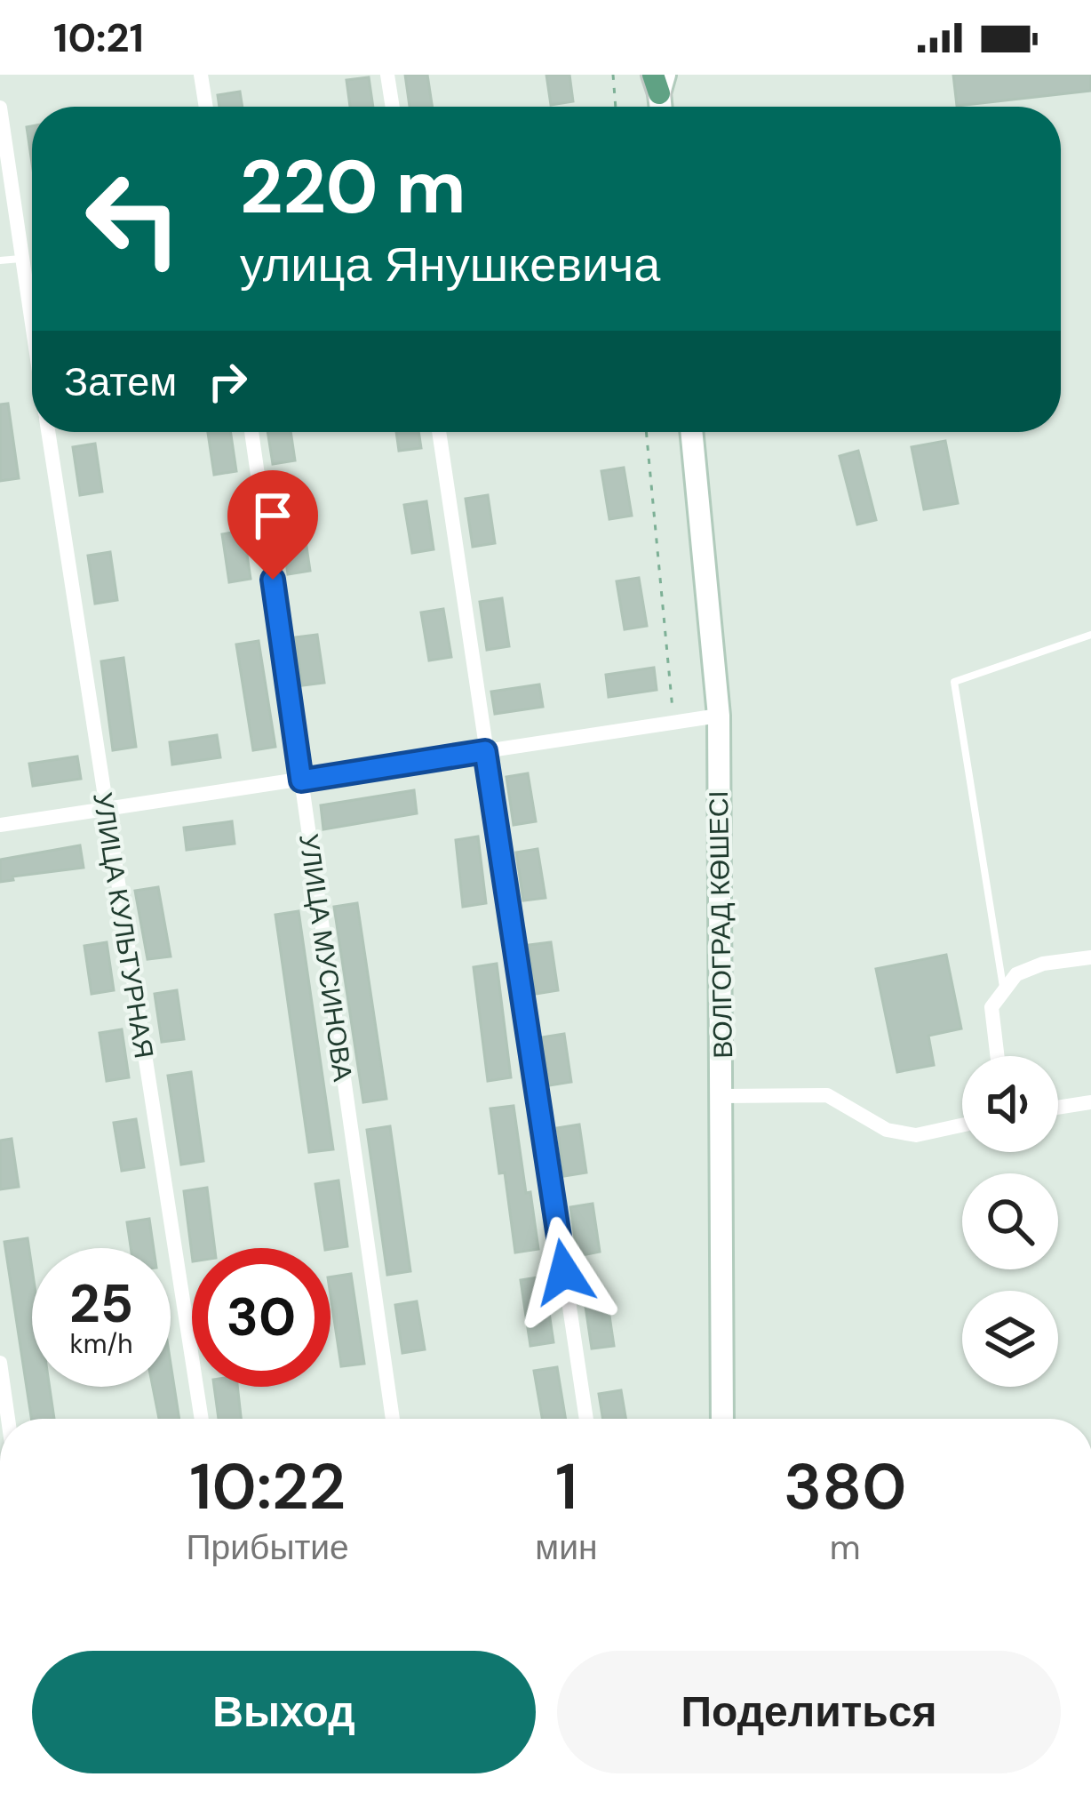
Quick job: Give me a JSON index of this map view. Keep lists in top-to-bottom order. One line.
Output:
{"streets":{"main road":["ВОЛГОГРАД КӨШЕСІ"],"street":["УЛИЦА КУЛЬТУРНАЯ","УЛИЦА МУСИНОВА"]},"page":{"status":"10:21","turn":["220 m","улица Янушкевича"],"then":"Затем","speed":"25 km/h","limit":"30","eta":["10:22","Прибытие","1","мин","380","m"],"buttons":["Выход","Поделиться"]}}
